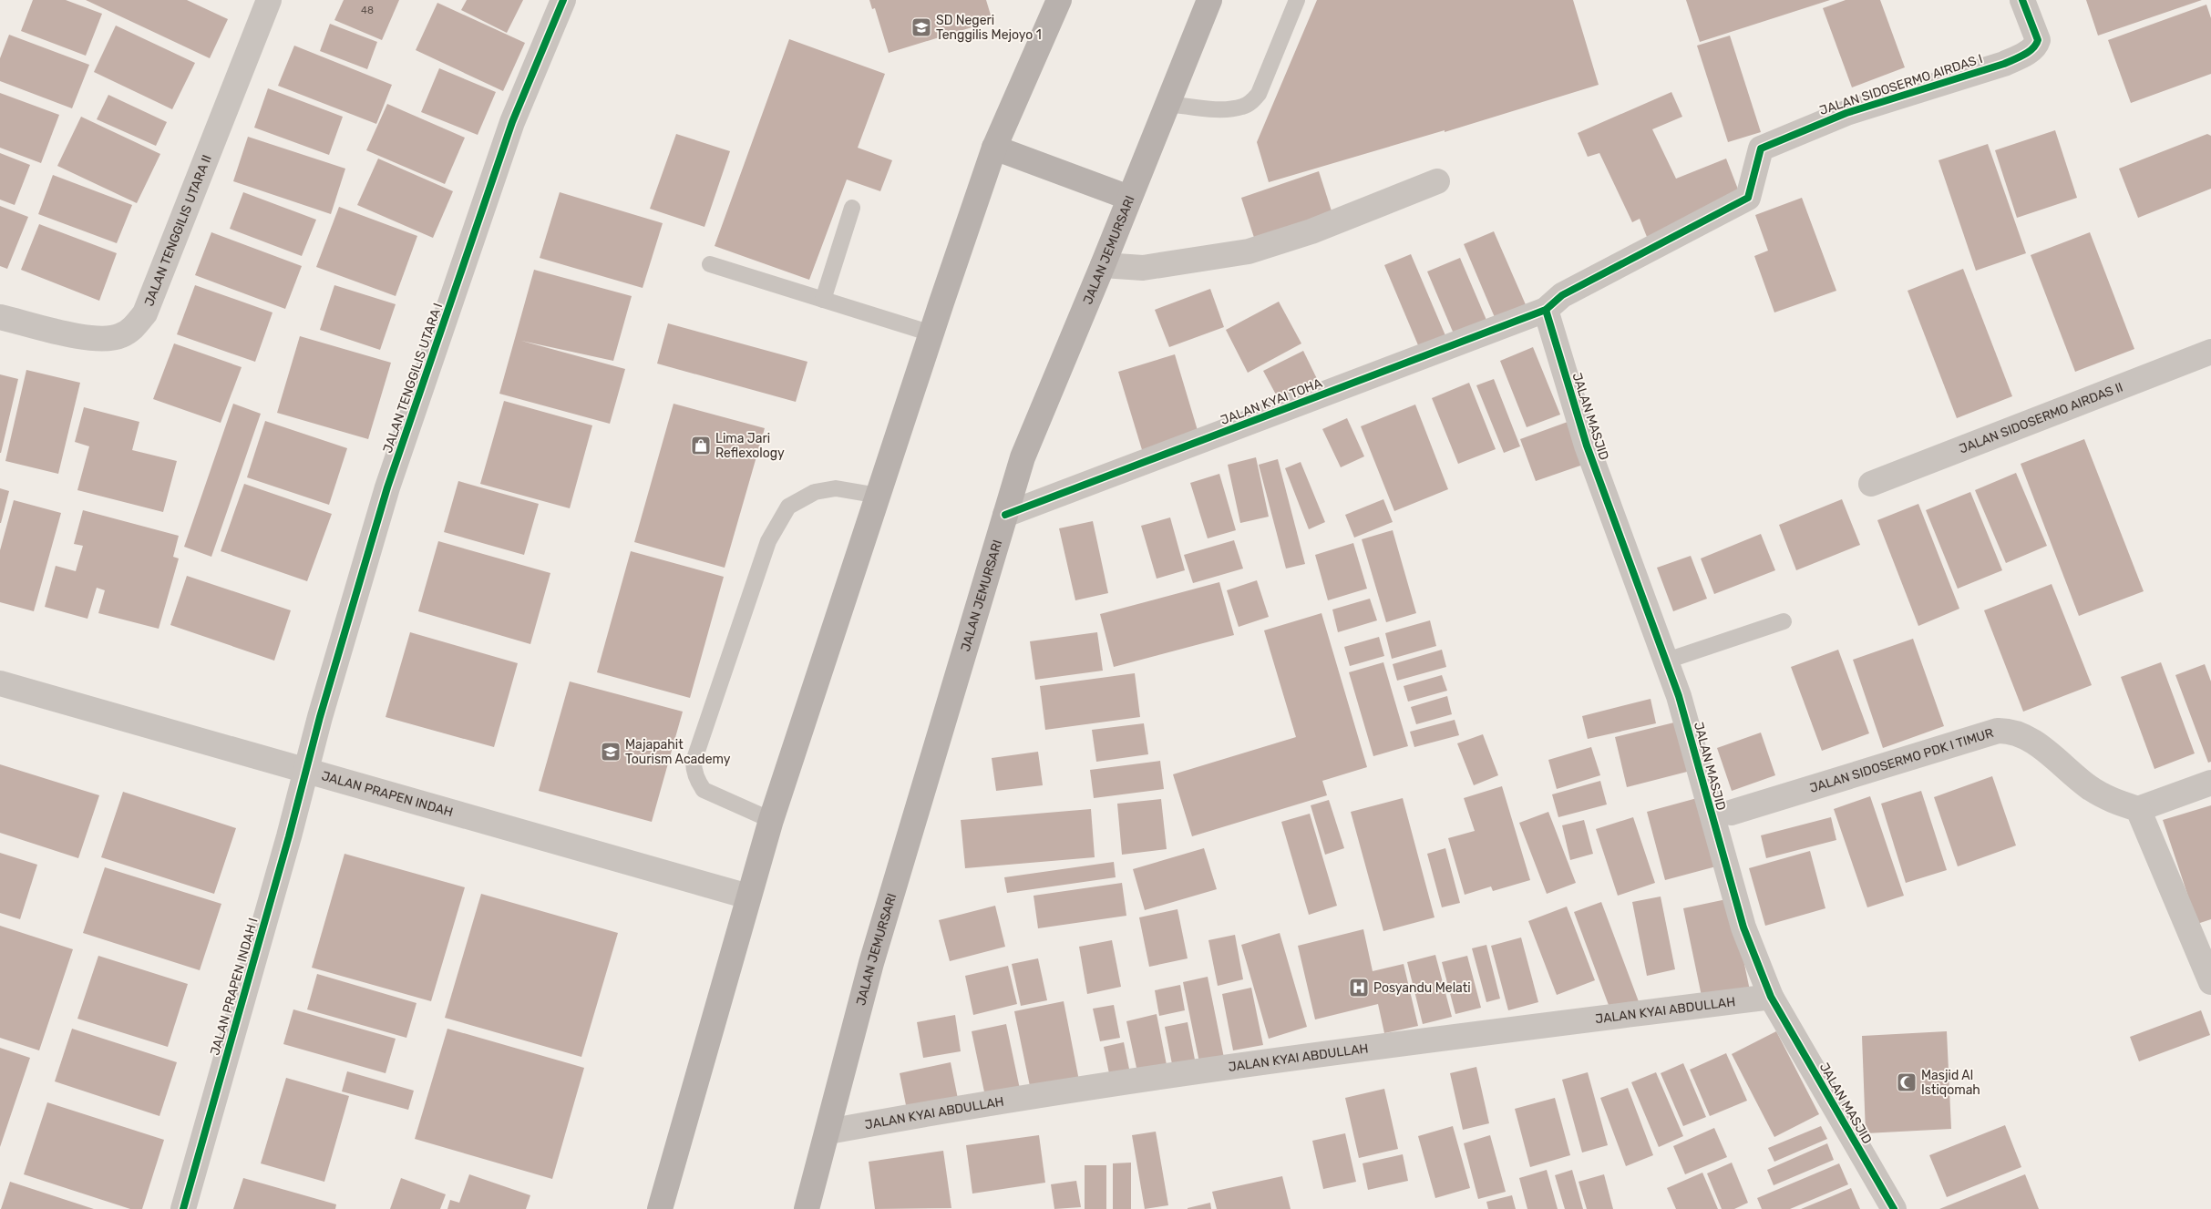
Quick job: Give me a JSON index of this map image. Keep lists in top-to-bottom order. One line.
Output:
{"streets":{"main road":["JALAN JEMURSARI"],"street":["JALAN SIDOSERMO AIRDAS I","JALAN TENGGILIS UTARA II","JALAN TENGGILIS UTARA I","JALAN KYAI TOHA","JALAN MASJID","JALAN SIDOSERMO AIRDAS II","JALAN SIDOSERMO PDK I TIMUR","JALAN PRAPEN INDAH","JALAN PRAPEN INDAH I","JALAN KYAI ABDULLAH"]},"crossings":[["JALAN SIDOSERMO AIRDAS I","JALAN KYAI TOHA"],["JALAN SIDOSERMO AIRDAS I","JALAN MASJID"],["JALAN JEMURSARI","JALAN KYAI TOHA"],["JALAN JEMURSARI","JALAN KYAI ABDULLAH"],["JALAN TENGGILIS UTARA I","JALAN PRAPEN INDAH"],["JALAN TENGGILIS UTARA I","JALAN PRAPEN INDAH I"],["JALAN KYAI TOHA","JALAN MASJID"],["JALAN MASJID","JALAN KYAI ABDULLAH"],["JALAN PRAPEN INDAH","JALAN PRAPEN INDAH I"]],"places":{"school or university":["SD Negeri Tenggilis Mejoyo 1","Majapahit Tourism Academy"],"shop":["Lima Jari Reflexology"],"hospital":["Posyandu Melati"],"mosque":["Masjid Al Istiqomah"]},"house_numbers":["48"]}
